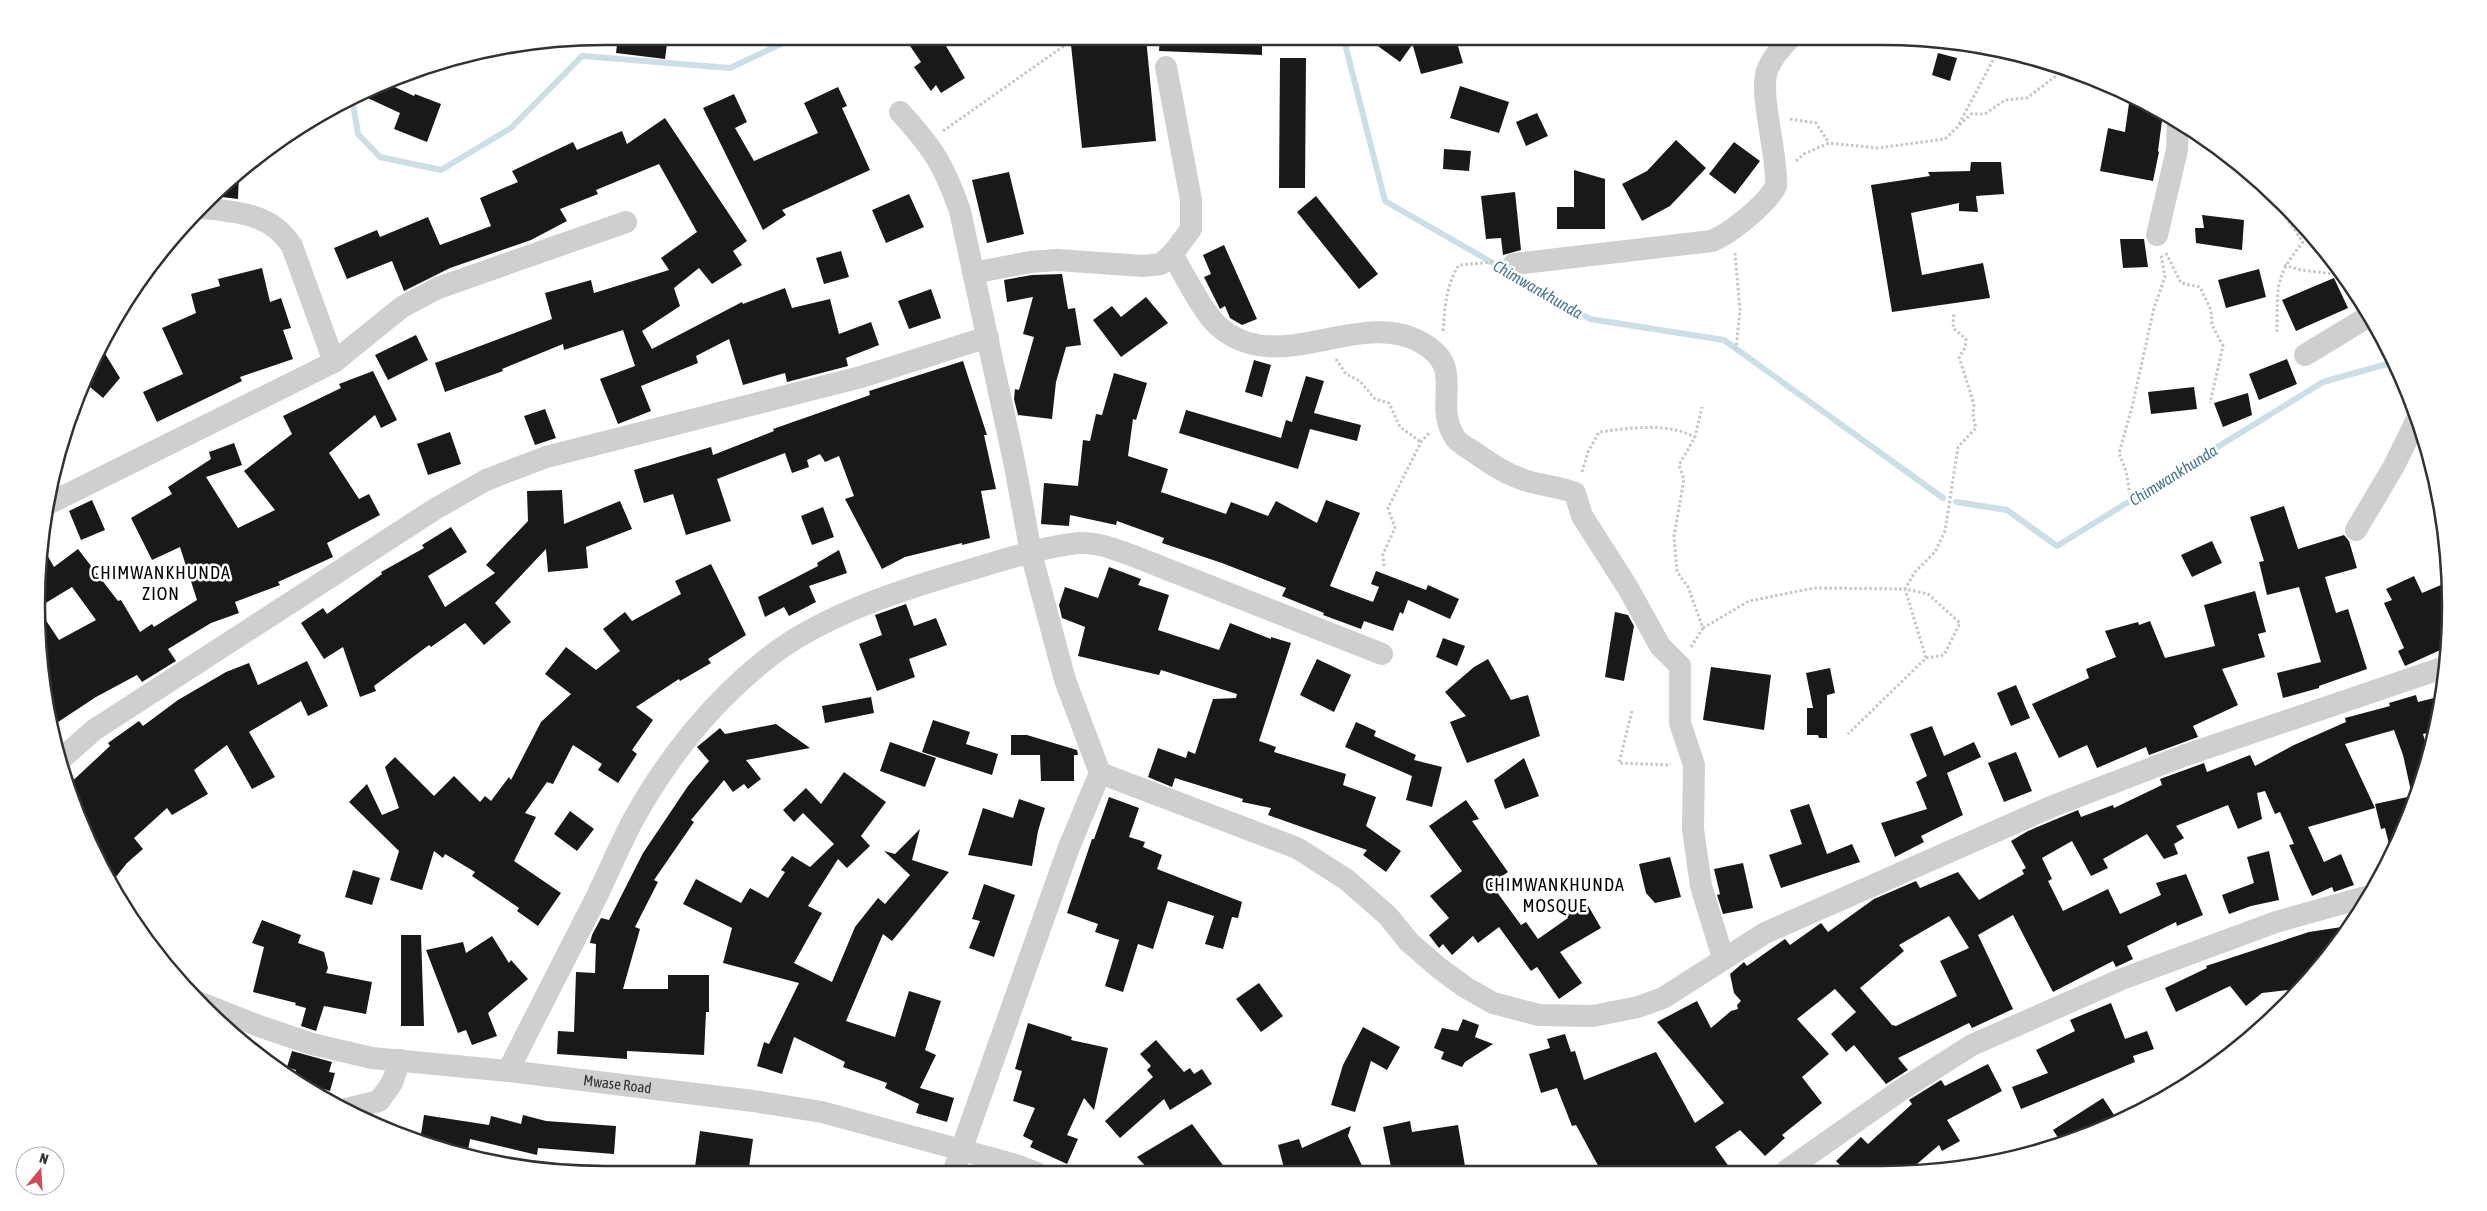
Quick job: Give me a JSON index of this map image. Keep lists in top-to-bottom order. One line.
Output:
{"streets":{"street":["Mwase Road"]},"districts":["CHIMWANKHUNDA ZION","CHIMWANKHUNDA MOSQUE"],"water":["Chimwankhunda"],"north":"top"}
